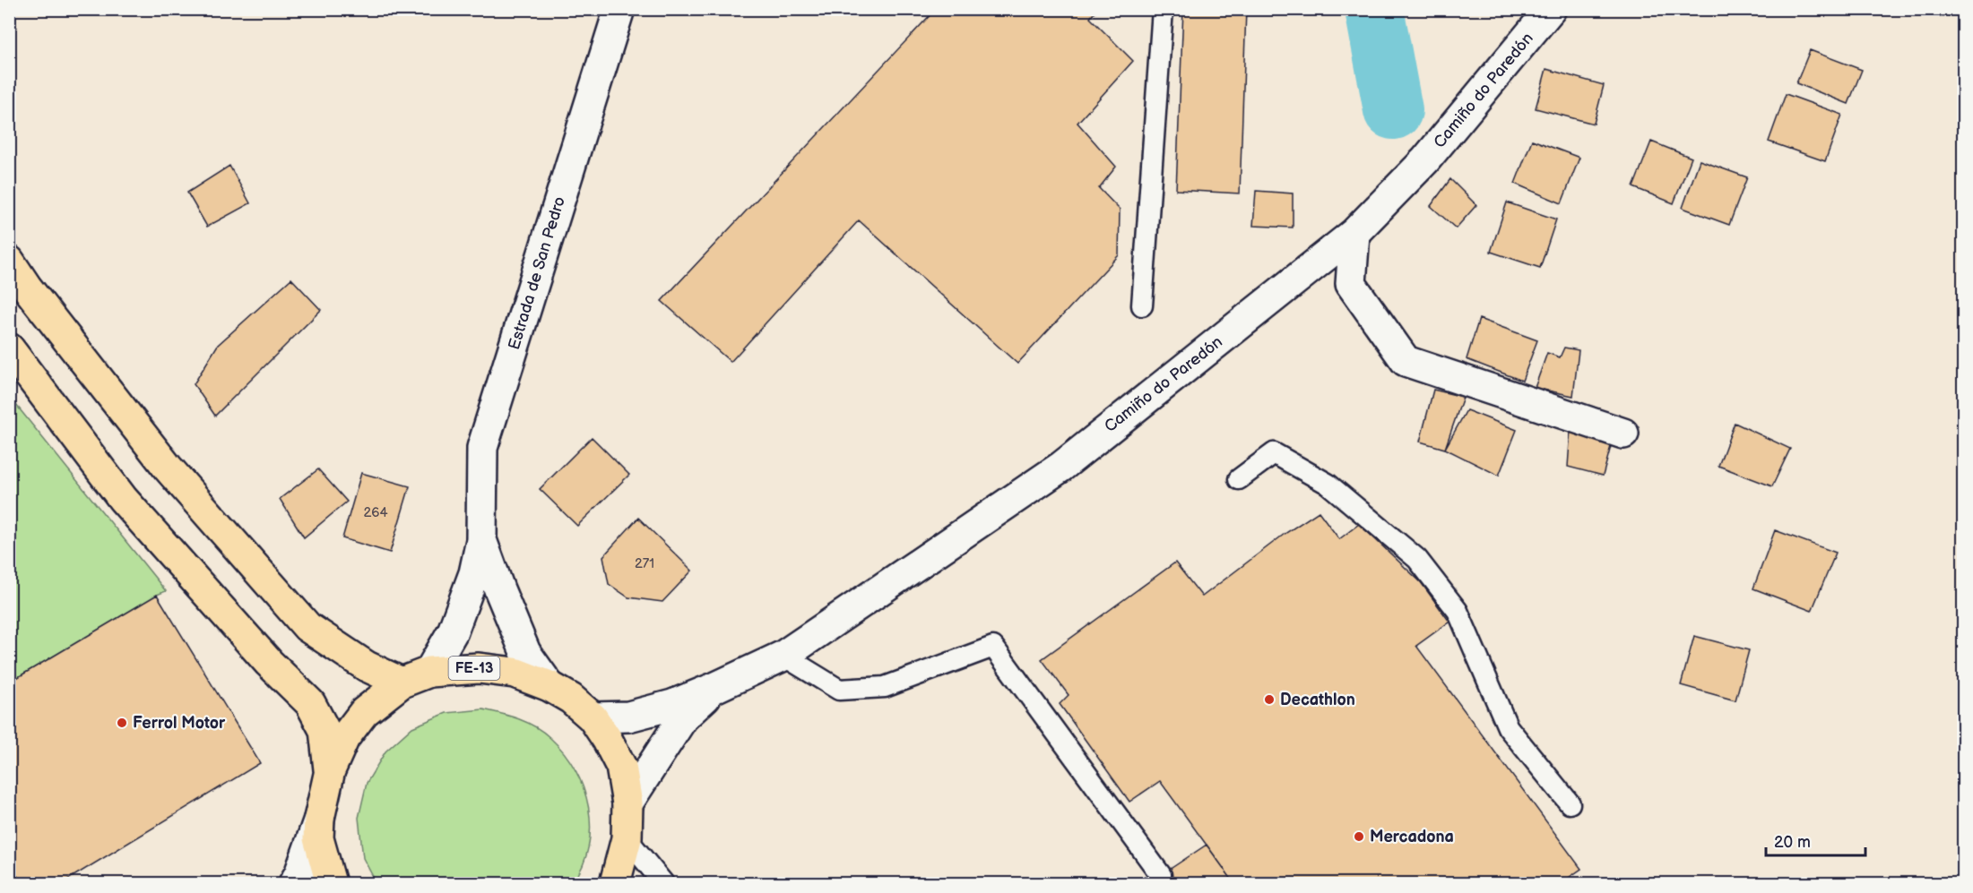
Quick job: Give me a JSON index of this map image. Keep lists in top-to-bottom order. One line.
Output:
{"streets":{"highway":["FE-13"],"street":["Camiño do Paredón","Estrada de San Pedro"]},"crossings":[["Camiño do Paredón","FE-13"]],"places":["Decathlon","Ferrol Motor","Mercadona"],"house_numbers":["264","271"],"scale_bar":"20 m"}
